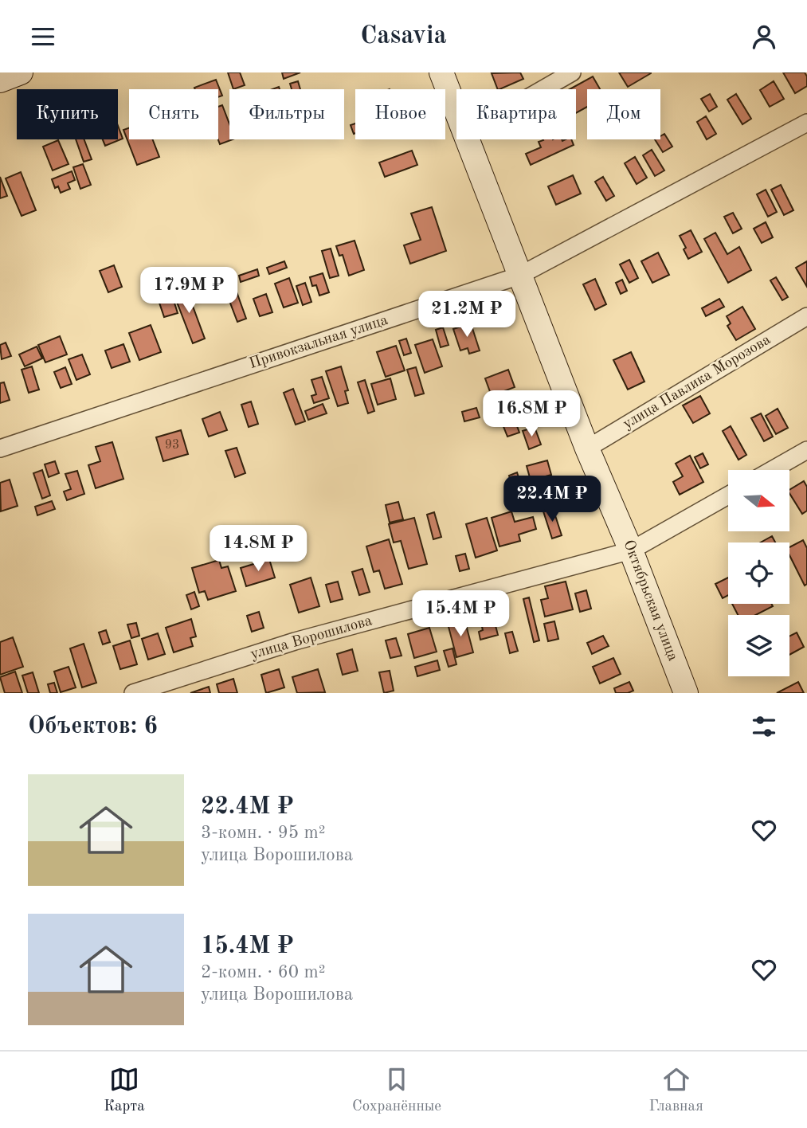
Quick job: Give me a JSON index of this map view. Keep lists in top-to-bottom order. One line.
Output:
{"streets":{"street":["Привокзальная улица","улица Павлика Морозова","Октябрьская улица","улица Ворошилова"]},"crossings":[["Привокзальная улица","Октябрьская улица"],["улица Павлика Морозова","Октябрьская улица"],["Октябрьская улица","улица Ворошилова"]],"house_numbers":["93"],"north":"right","page":{"header":"Casavia","chip":["Купить","Снять","Фильтры","Новое","Квартира","Дом"],"price":["17.9M ₽","21.2M ₽","16.8M ₽","22.4M ₽","14.8M ₽","15.4M ₽"],"heading":"Объектов: 6","list":[{"name":"22.4M ₽","note":"3-комн. · 95 m² · улица Ворошилова"},{"name":"15.4M ₽","note":"2-комн. · 60 m² · улица Ворошилова"}],"tabs":["Карта","Сохранённые","Главная"]}}
